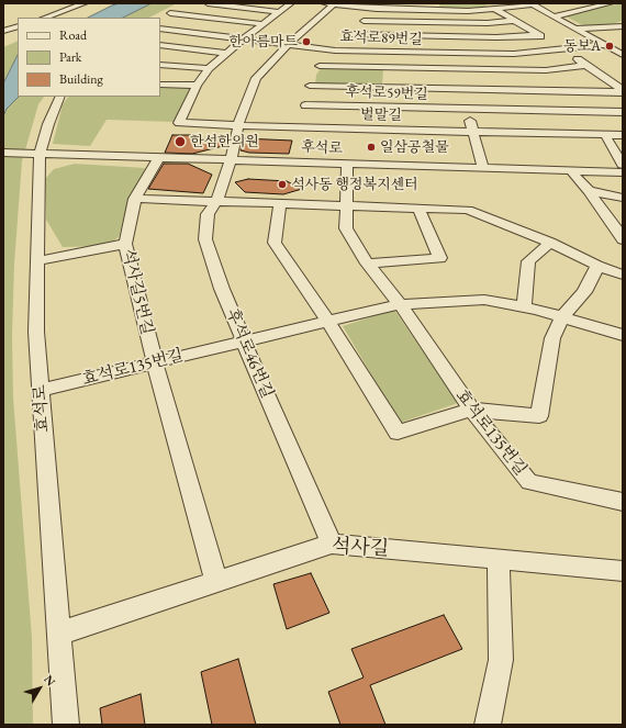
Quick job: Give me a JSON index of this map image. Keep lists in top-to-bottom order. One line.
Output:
{"streets":{"street":["효석로89번길","후석로59번길","벌말길","후석로","석사길5번길","후석로46번길","효석로135번길","효석로","석사길"]},"crossings":[["효석로89번길","벌말길"],["효석로89번길","후석로46번길"],["후석로59번길","벌말길"],["벌말길","후석로46번길"],["후석로","석사길5번길"],["후석로","후석로46번길"],["후석로","효석로135번길"],["후석로","효석로"],["석사길5번길","효석로135번길"],["석사길5번길","석사길"],["후석로46번길","효석로135번길"],["후석로46번길","석사길"],["효석로135번길","효석로"],["효석로","석사길"]],"places":["한아름마트","동보A","한섬한의원","일삼공철물","석사동 행정복지센터"],"legend":["Road","Park","Building"],"north":"top right"}
